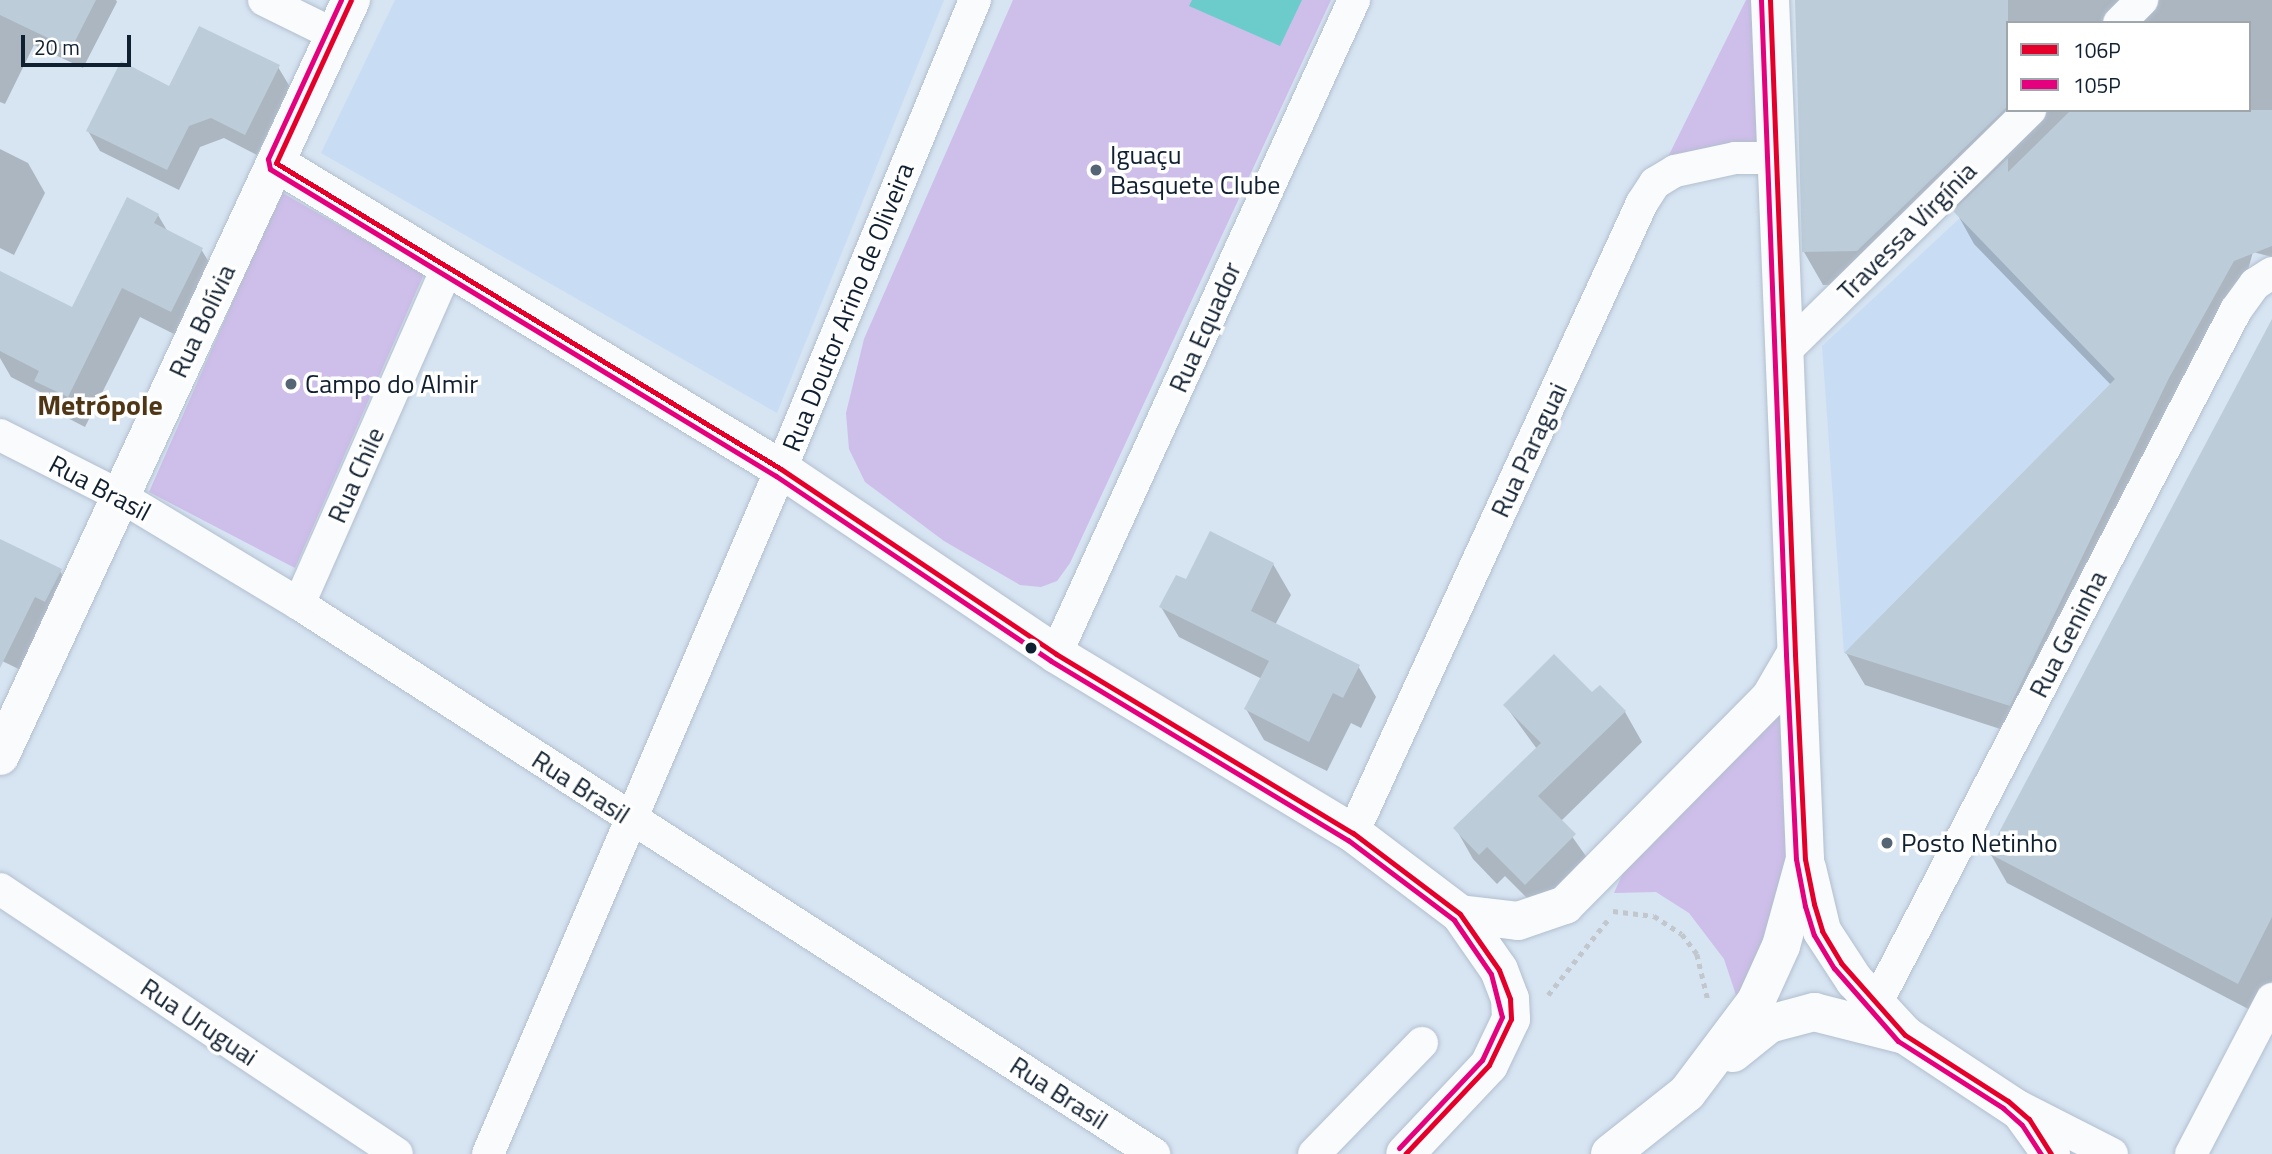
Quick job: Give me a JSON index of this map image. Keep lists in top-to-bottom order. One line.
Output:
{"streets":{"main road":["Rua Bolívia"],"street":["Travessa Virgínia","Rua Doutor Arino de Oliveira","Rua Equador","Rua Paraguai","Rua Chile","Rua Brasil","Rua Geninha","Rua Uruguai"]},"crossings":[["Rua Doutor Arino de Oliveira","Rua Brasil"],["Rua Bolívia","Rua Brasil"],["Rua Chile","Rua Brasil"]],"districts":["Metrópole"],"places":["Iguaçu Basquete Clube","Campo do Almir","Posto Netinho"],"lines":["transit line 106P","transit line 105P"],"legend":["106P","105P"],"scale_bar":"20 m"}
